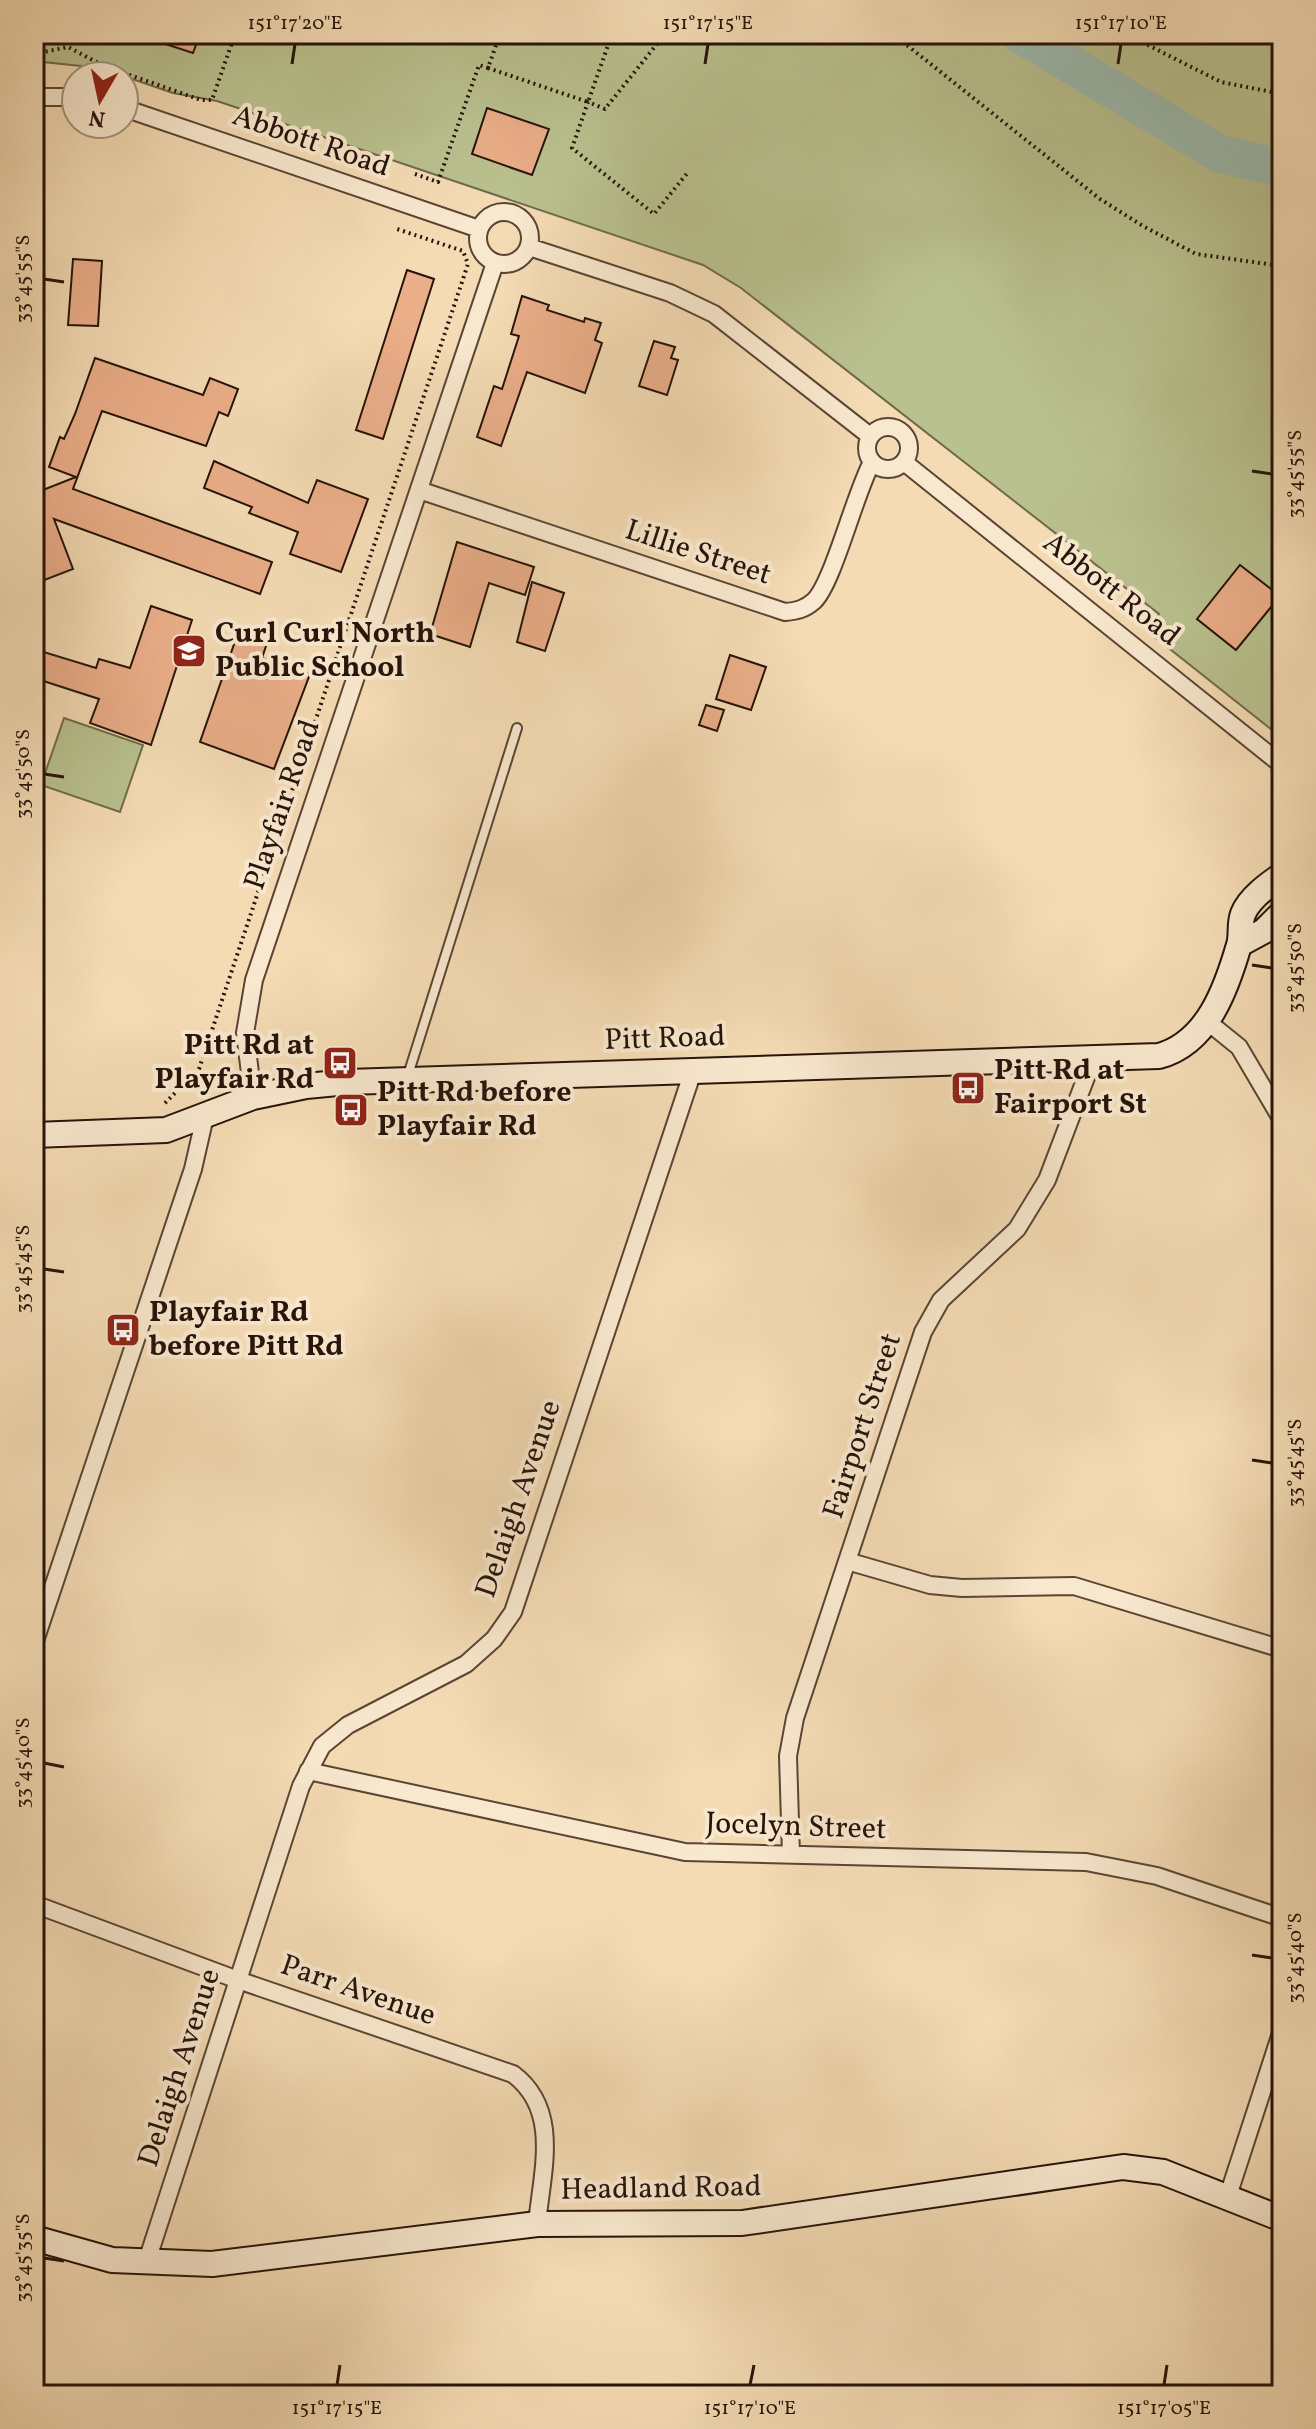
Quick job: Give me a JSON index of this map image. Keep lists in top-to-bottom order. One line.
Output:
{"streets":{"main road":["Pitt Road","Headland Road"],"street":["Abbott Road","Lillie Street","Playfair Road","Fairport Street","Delaigh Avenue","Jocelyn Street","Parr Avenue"]},"crossings":[["Abbott Road","Lillie Street"],["Abbott Road","Playfair Road"],["Lillie Street","Playfair Road"],["Playfair Road","Pitt Road"],["Pitt Road","Fairport Street"],["Pitt Road","Delaigh Avenue"],["Fairport Street","Jocelyn Street"],["Delaigh Avenue","Jocelyn Street"],["Delaigh Avenue","Parr Avenue"],["Delaigh Avenue","Headland Road"],["Parr Avenue","Headland Road"]],"places":{"school or university":["Curl Curl North Public School"],"bus stop":["Pitt Rd at Playfair Rd","Pitt Rd at Fairport St","Pitt Rd before Playfair Rd","Playfair Rd before Pitt Rd"]},"north":"bottom","coordinates":["151°17'20\"E","151°17'15\"E","151°17'10\"E","33°45'55\"S","33°45'50\"S","33°45'45\"S","33°45'40\"S","33°45'35\"S","151°17'05\"E"]}
